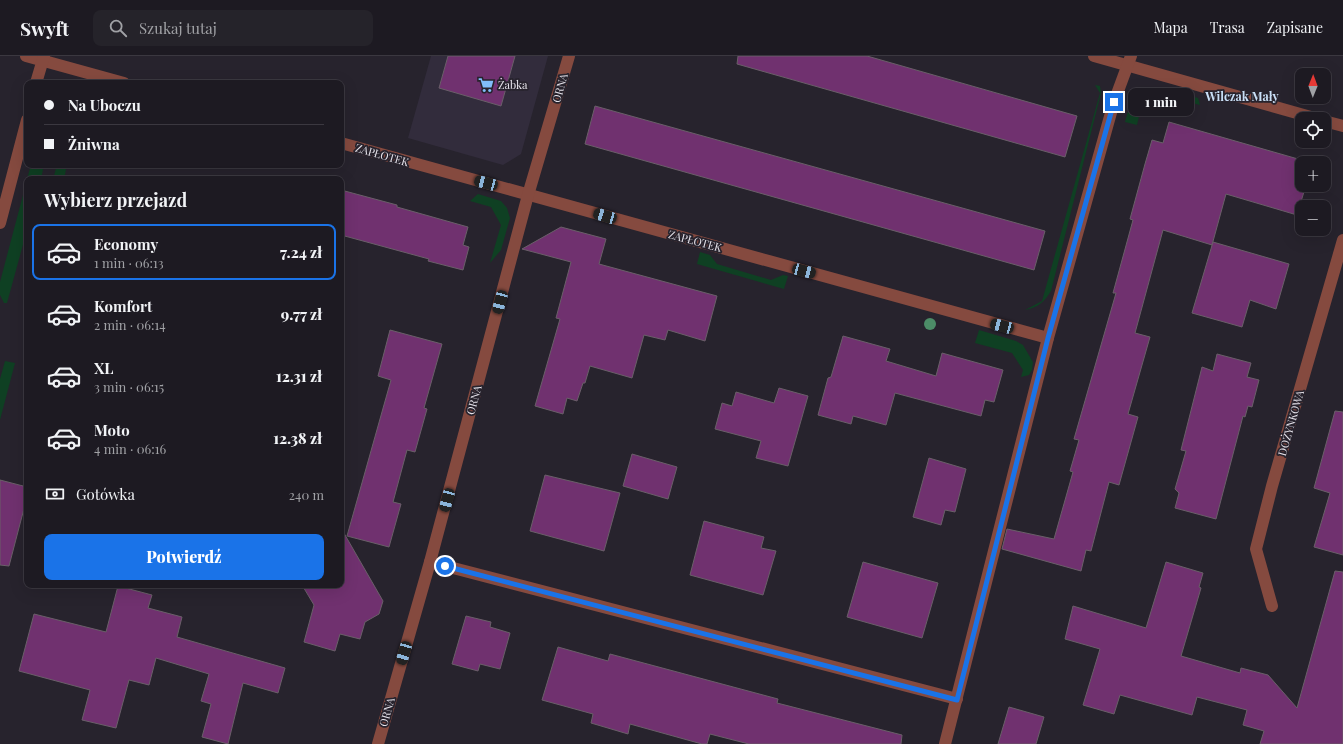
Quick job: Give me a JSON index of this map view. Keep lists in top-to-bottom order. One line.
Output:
{"streets":{"street":["ORNA","ZAPŁOTEK","DOŻYNKOWA"]},"crossings":[["ORNA","ZAPŁOTEK"]],"districts":["Wilczak Mały"],"places":{"supermarket":["Żabka"]},"north":"top","page":{"header":"Swyft","search":"Szukaj tutaj","nav":["Mapa","Trasa","Zapisane"],"map_buttons":["+","−"],"banner":["Na Uboczu","Żniwna"],"bubble":"1 min","heading":"Wybierz przejazd","list":[{"name":"Economy","note":"1 min · 06:13","value":"7.24 zł"},{"name":"Komfort","note":"2 min · 06:14","value":"9.77 zł"},{"name":"XL","note":"3 min · 06:15","value":"12.31 zł"},{"name":"Moto","note":"4 min · 06:16","value":"12.38 zł"}],"pay":["Gotówka","240 m"],"buttons":"Potwierdź"}}
